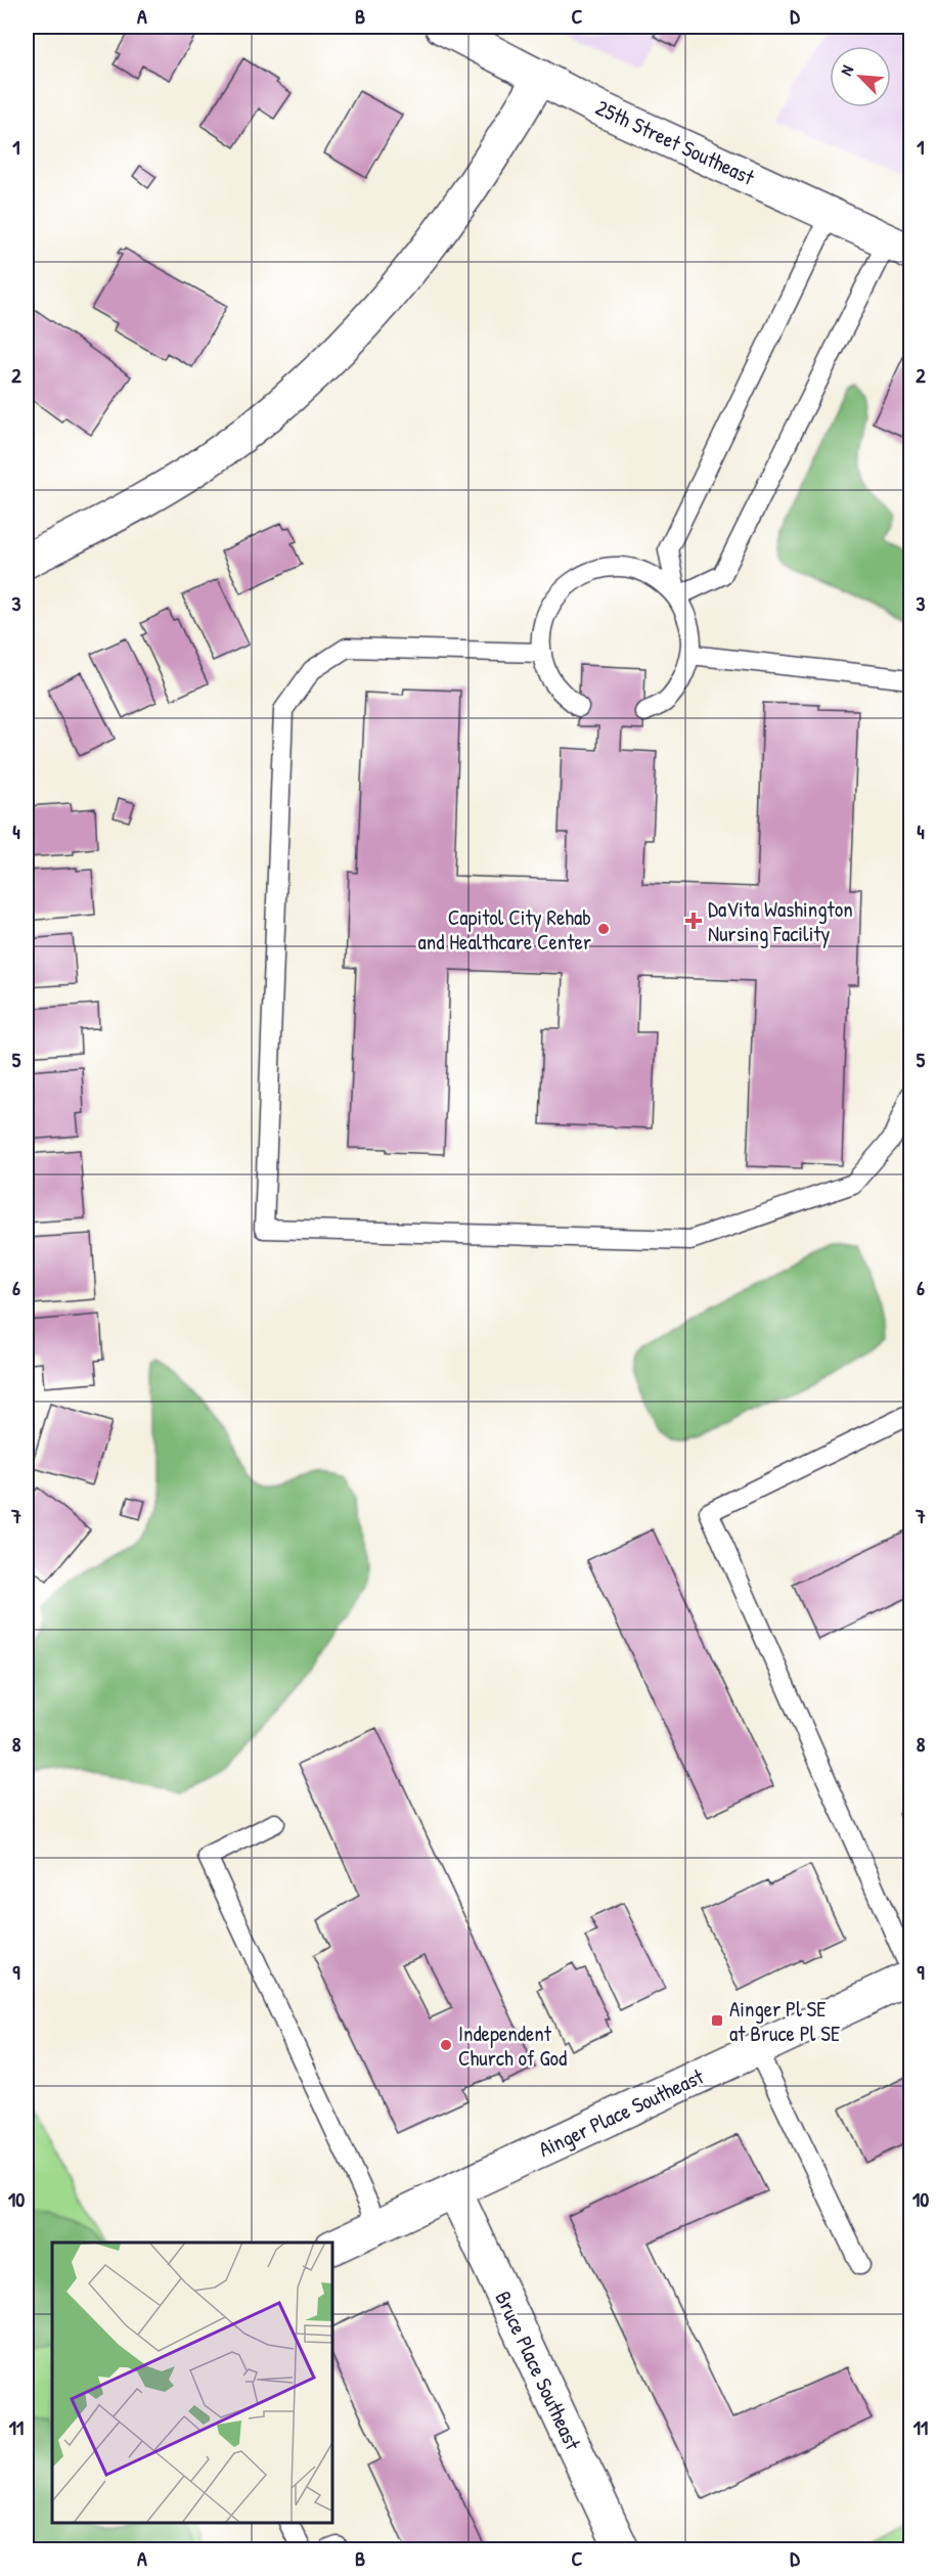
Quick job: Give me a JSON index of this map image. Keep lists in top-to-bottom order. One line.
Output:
{"streets":{"street":["25th Street Southeast","Ainger Place Southeast","Bruce Place Southeast"]},"crossings":[["Ainger Place Southeast","Bruce Place Southeast"]],"places":{"health":["DaVita Washington Nursing Facility"],"other":["Capitol City Rehab and Healthcare Center","Independent Church of God"],"transit":["Ainger Pl SE at Bruce Pl SE"]},"north":"top left","grid":{"columns":["A","B","C","D"],"rows":["1","2","3","4","5","6","7","8","9","10","11"]}}
